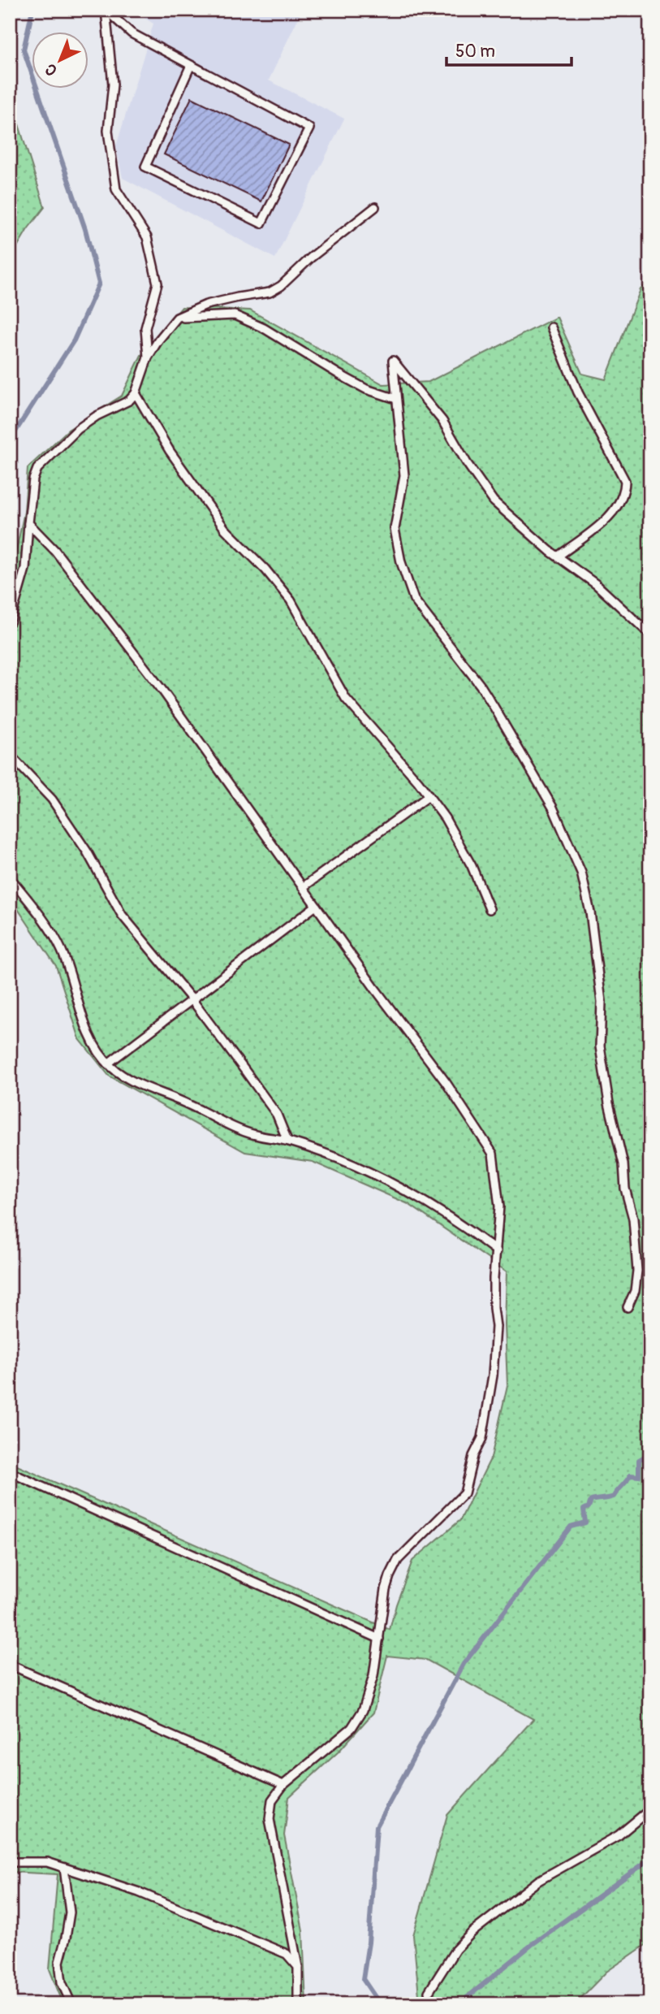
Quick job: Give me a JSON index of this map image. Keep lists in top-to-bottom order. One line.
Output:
{"scale_bar":"50 m","north":"bottom left"}
